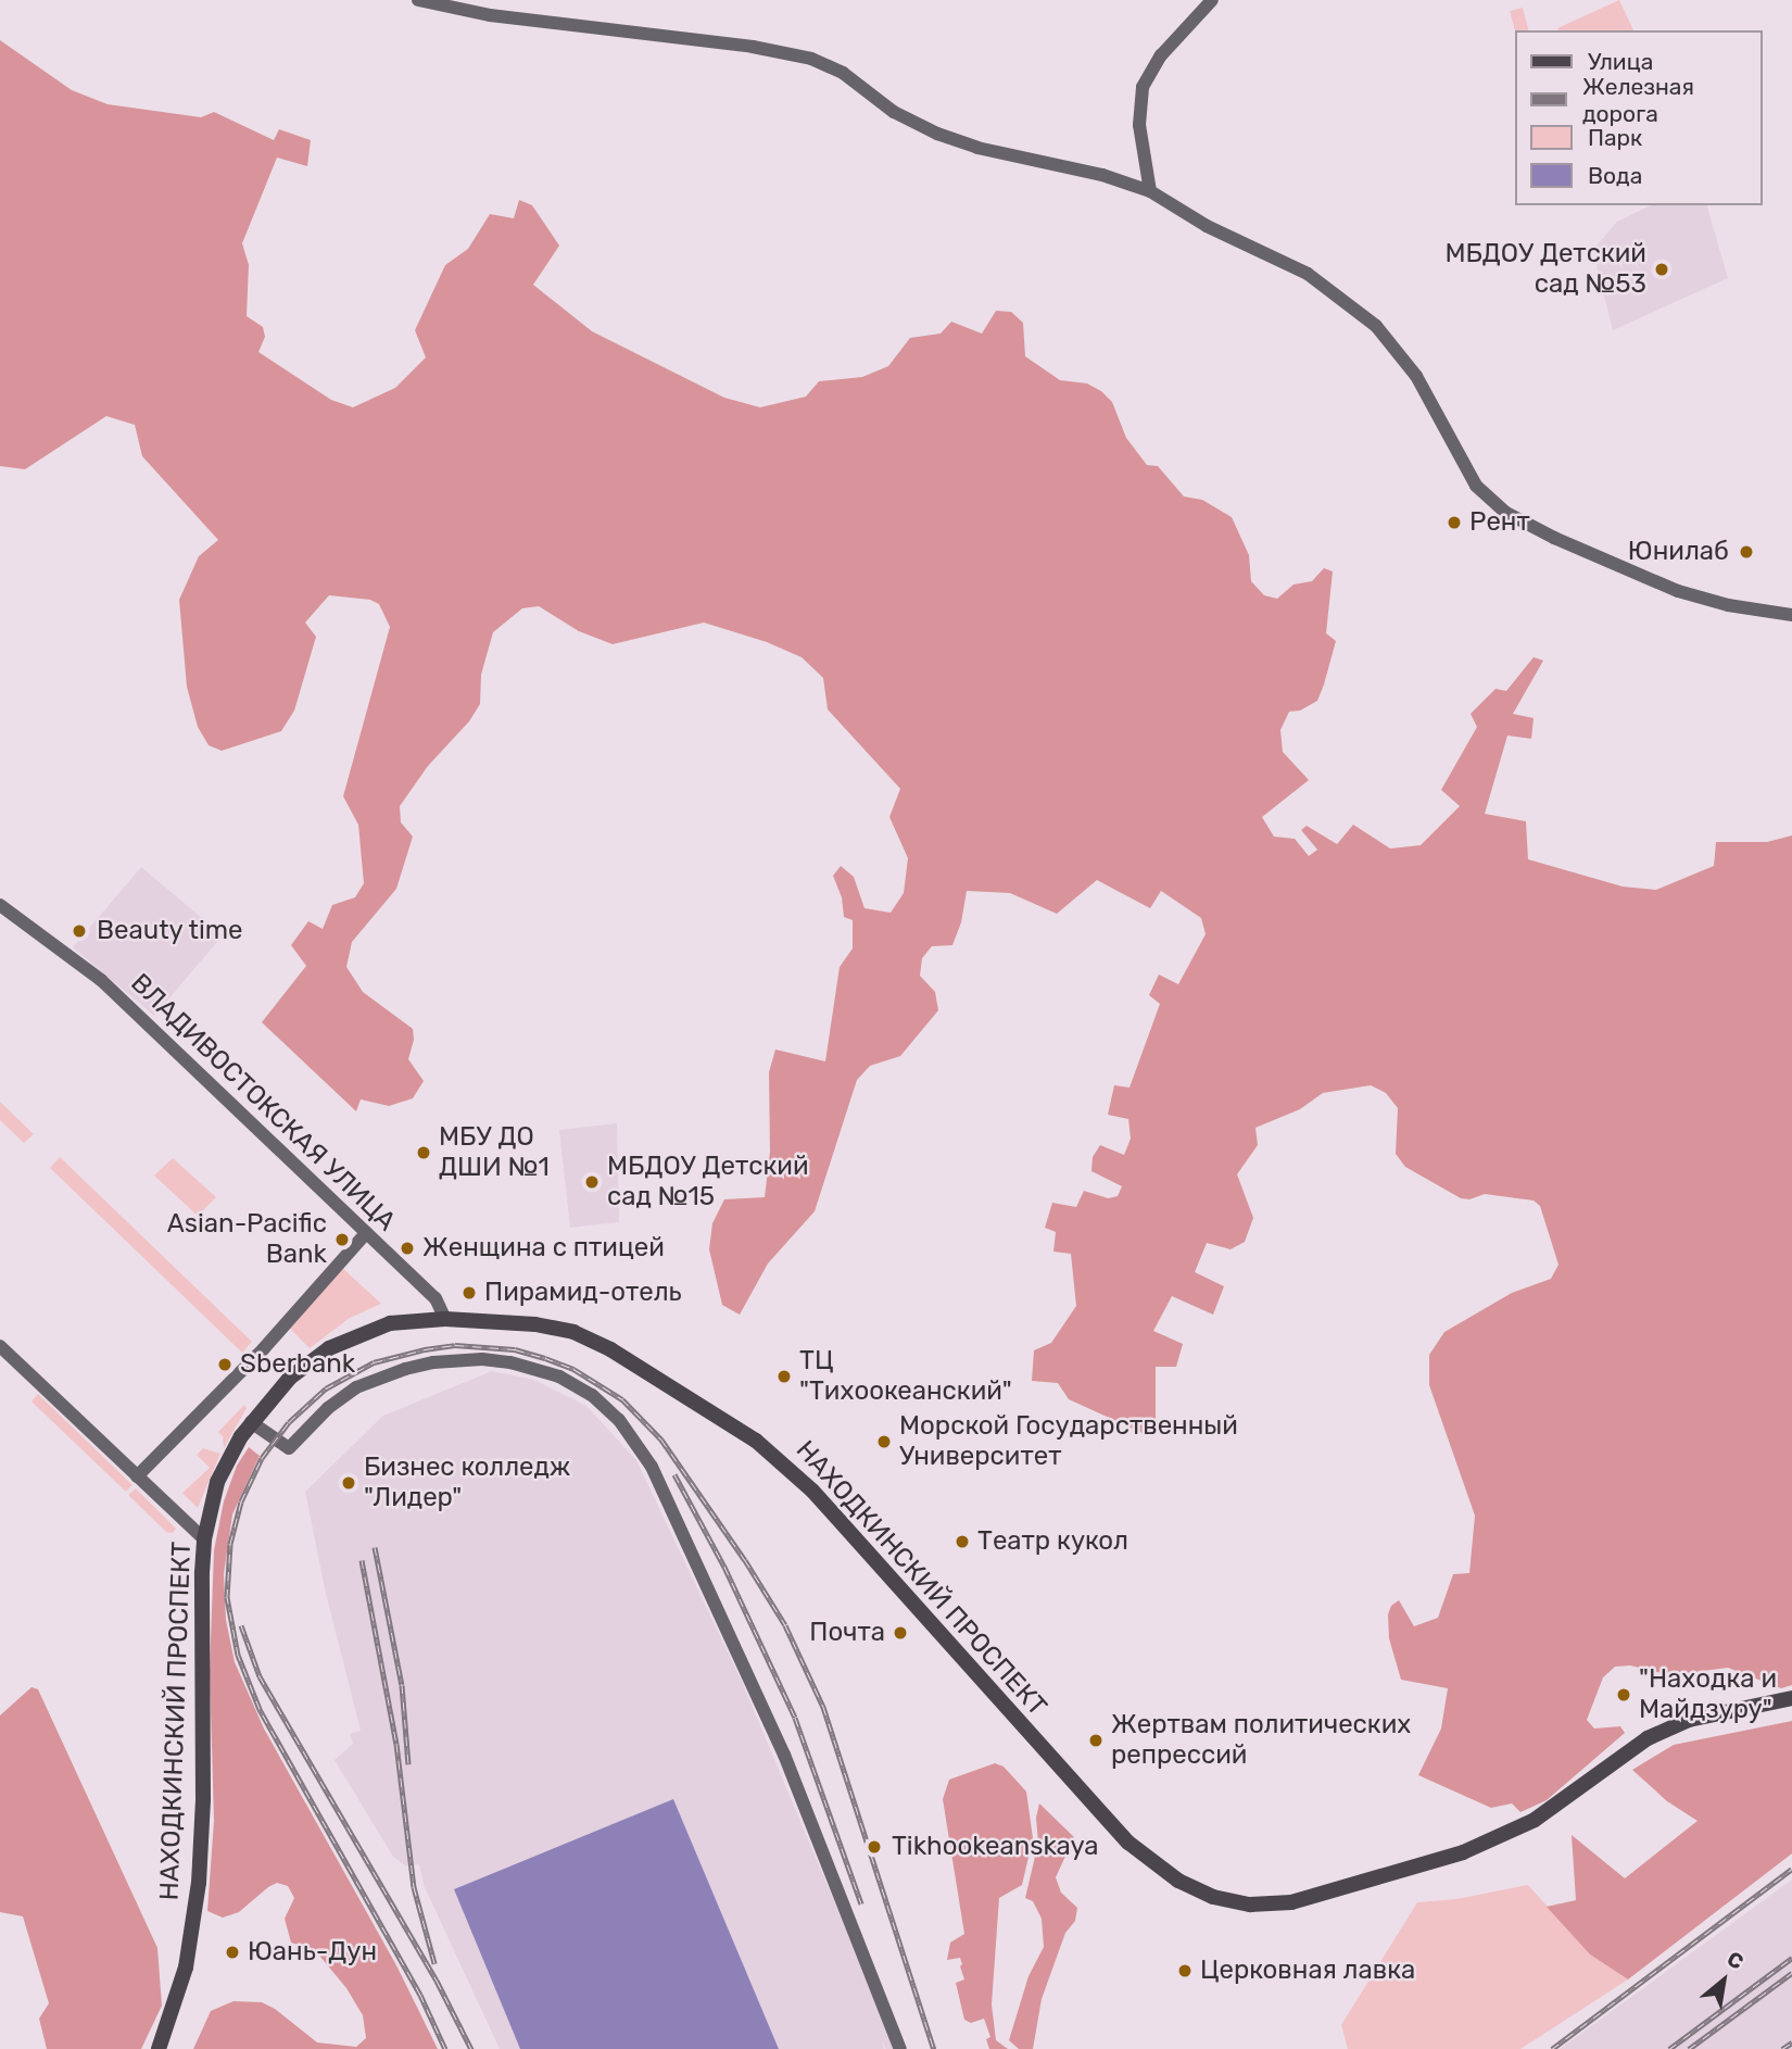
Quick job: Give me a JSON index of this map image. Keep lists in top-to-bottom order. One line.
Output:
{"streets":{"main road":["ВЛАДИВОСТОКСКАЯ УЛИЦА","НАХОДКИНСКИЙ ПРОСПЕКТ"]},"crossings":[["ВЛАДИВОСТОКСКАЯ УЛИЦА","НАХОДКИНСКИЙ ПРОСПЕКТ"]],"places":["МБДОУ Детский сад №53","Рент","Юнилаб","Beauty time","МБУ ДО ДШИ №1","МБДОУ Детский сад №15","Asian-Pacific Bank","Женщина с птицей","Пирамид-отель","Sberbank","ТЦ \"Тихоокеанский\"","Морской Государственный Университет","Бизнес колледж \"Лидер\"","Театр кукол","Почта","\"Находка и Майдзуру\"","Жертвам политических репрессий","Tikhookeanskaya","Юань-Дун","Церковная лавка"],"legend":["Улица","Железная дорога","Парк","Вода"],"north":"top right"}
